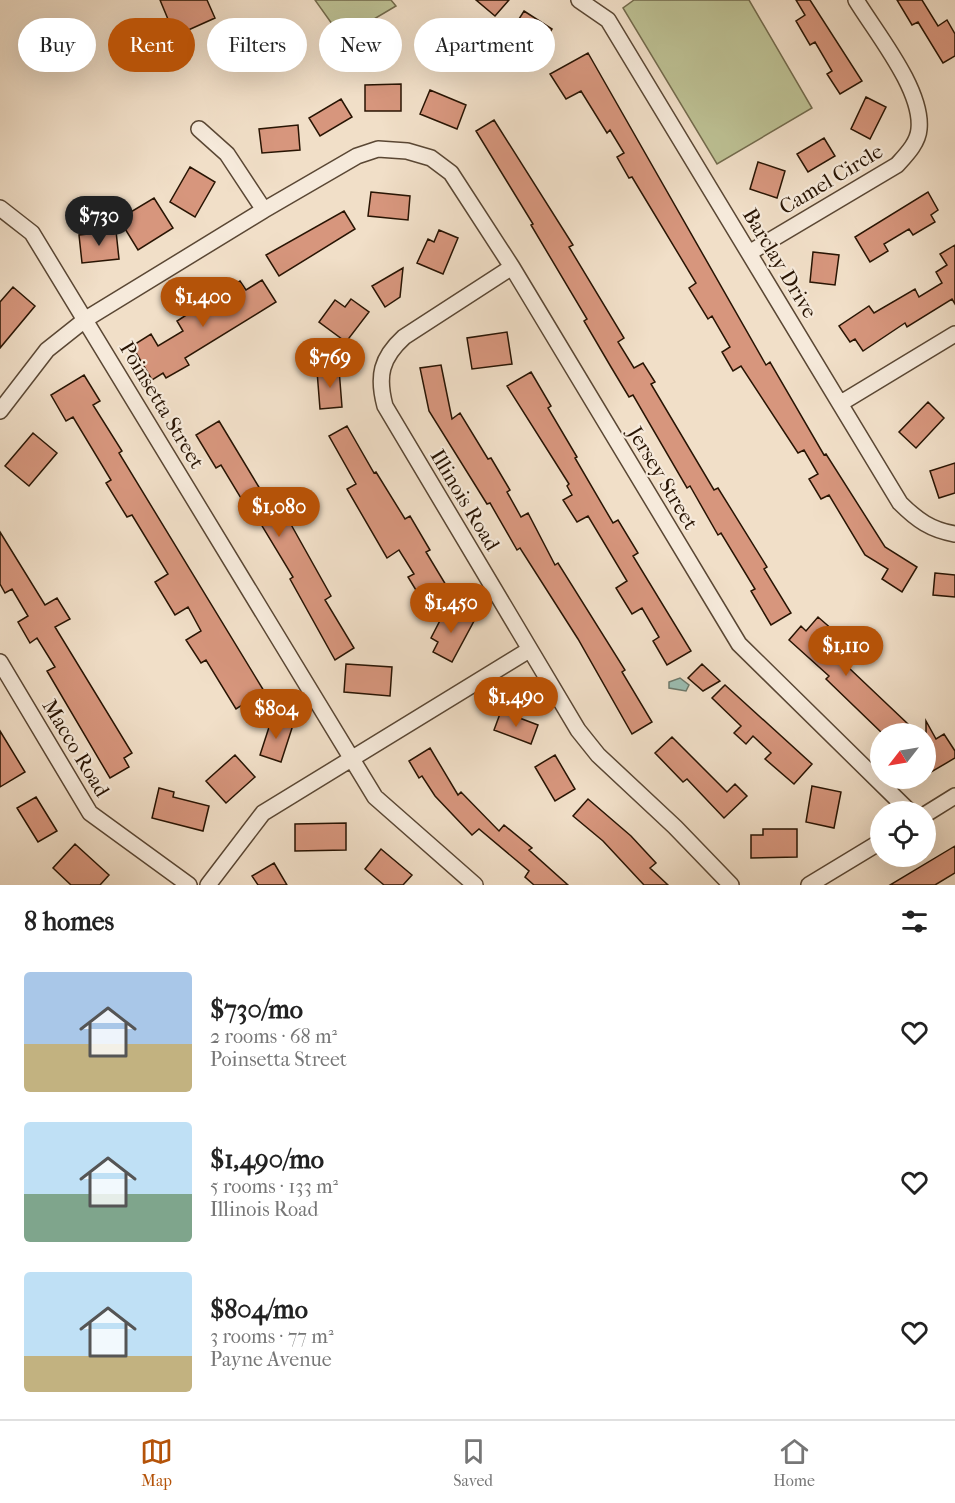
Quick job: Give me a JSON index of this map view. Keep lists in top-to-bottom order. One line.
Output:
{"streets":{"street":["Camel Circle","Barclay Drive","Poinsetta Street","Jersey Street","Illinois Road","Macco Road"]},"crossings":[["Camel Circle","Barclay Drive"],["Poinsetta Street","Jersey Street"],["Jersey Street","Illinois Road"]],"north":"bottom left","page":{"chip":["Buy","Rent","Filters","New","Apartment"],"price":["$730","$1,400","$769","$1,080","$1,450","$1,110","$1,490","$804"],"heading":"8 homes","list":[{"name":"$730/mo","note":"2 rooms · 68 m² · Poinsetta Street"},{"name":"$1,490/mo","note":"5 rooms · 133 m² · Illinois Road"},{"name":"$804/mo","note":"3 rooms · 77 m² · Payne Avenue"}],"tabs":["Map","Saved","Home"]}}
